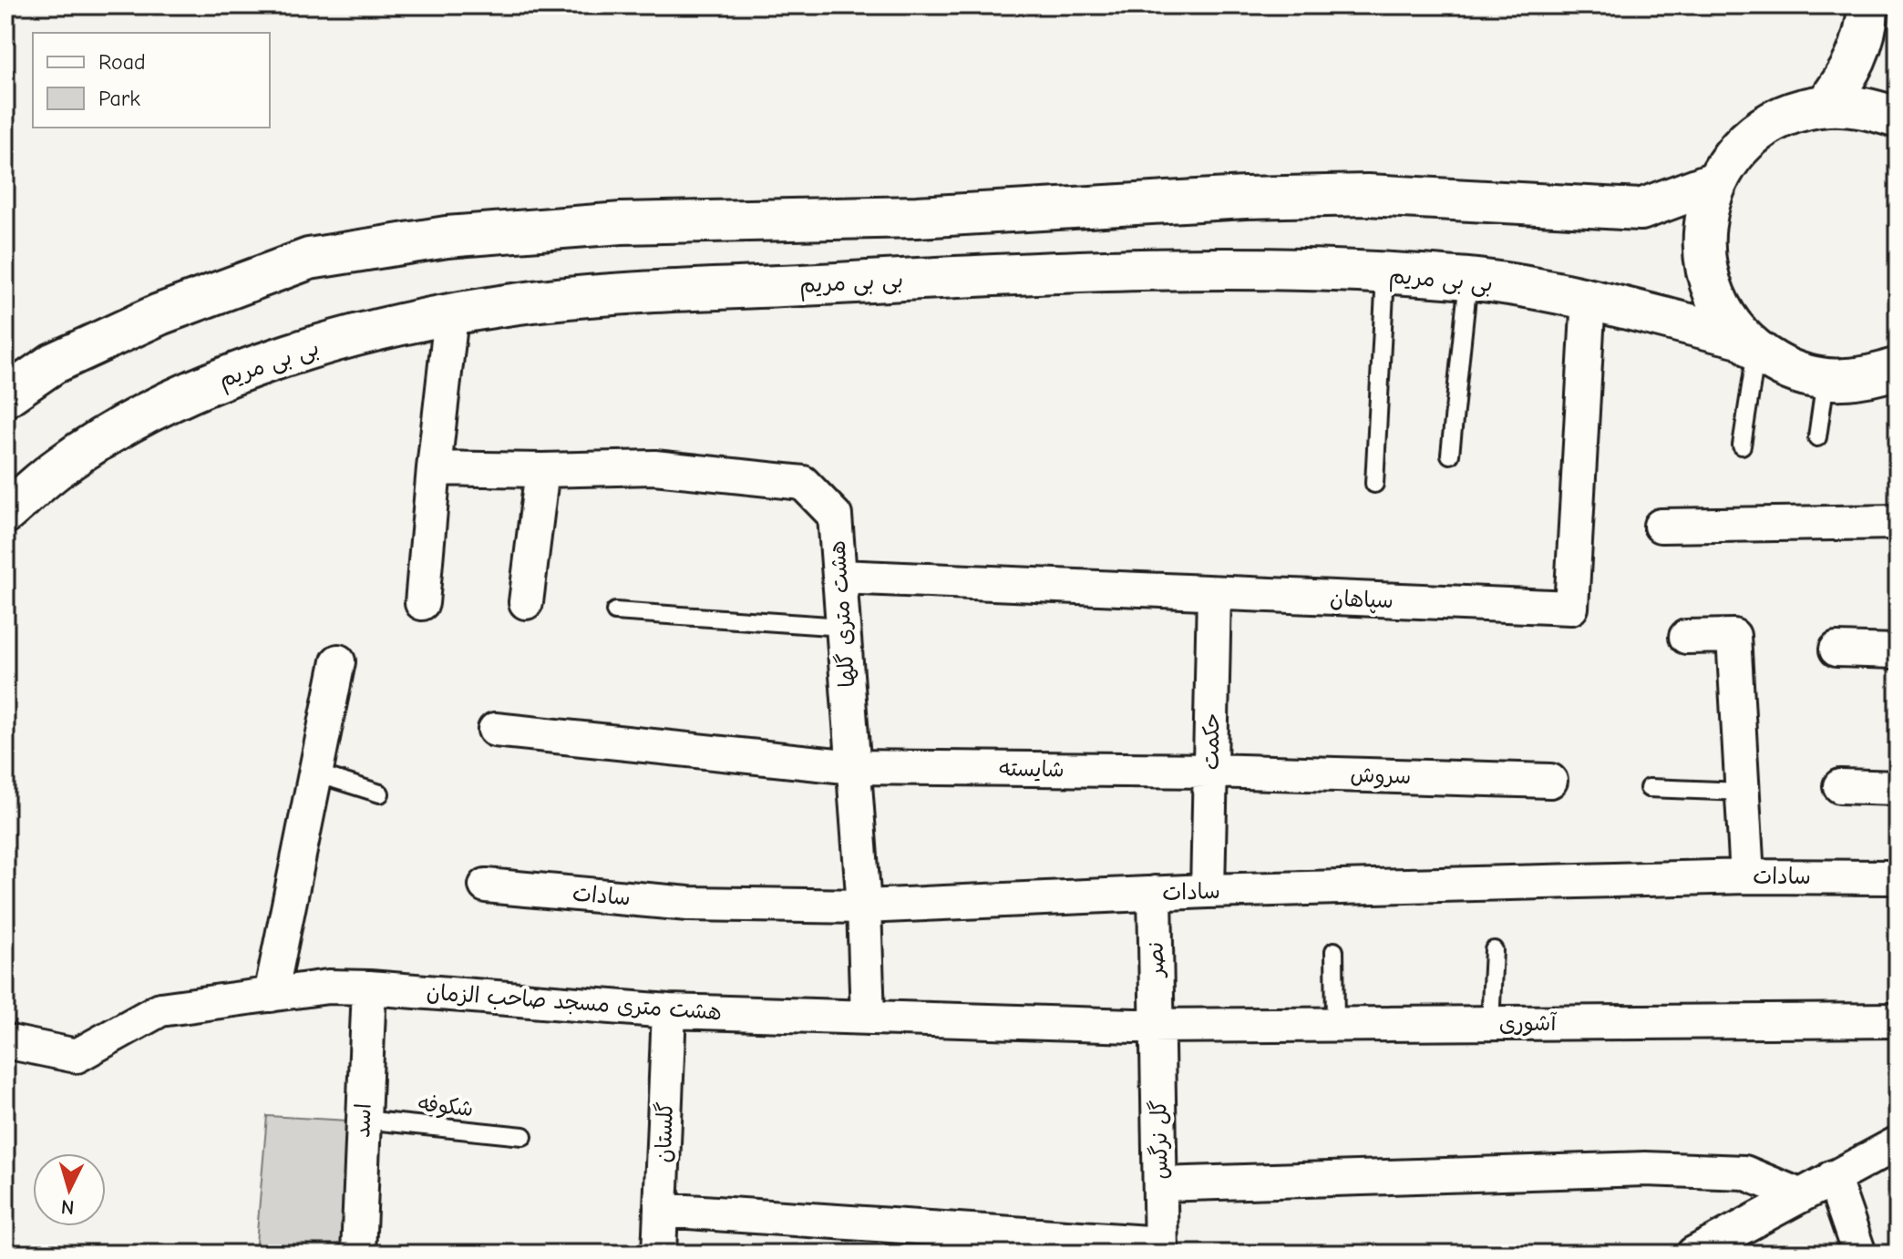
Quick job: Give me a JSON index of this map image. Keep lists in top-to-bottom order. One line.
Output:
{"streets":{"street":["بی بی مریم","سپاهان","هشت متری گلها","حکمت","شایسته","سروش","سادات","نصر","هشت متری مسجد صاحب الزمان","آشوری","اسد","گلستان","گل نرگس"],"lane":["شکوفه"]},"crossings":[["بی بی مریم","سپاهان"],["سپاهان","هشت متری گلها"],["سپاهان","حکمت"],["هشت متری گلها","شایسته"],["هشت متری گلها","سادات"],["هشت متری گلها","هشت متری مسجد صاحب الزمان"],["حکمت","شایسته"],["حکمت","سروش"],["حکمت","سادات"],["شایسته","سروش"],["سادات","نصر"],["نصر","هشت متری مسجد صاحب الزمان"],["نصر","آشوری"],["نصر","گل نرگس"],["هشت متری مسجد صاحب الزمان","آشوری"],["هشت متری مسجد صاحب الزمان","اسد"],["هشت متری مسجد صاحب الزمان","گلستان"],["هشت متری مسجد صاحب الزمان","گل نرگس"],["آشوری","گل نرگس"],["شکوفه","اسد"]],"legend":["Road","Park"],"north":"bottom"}
